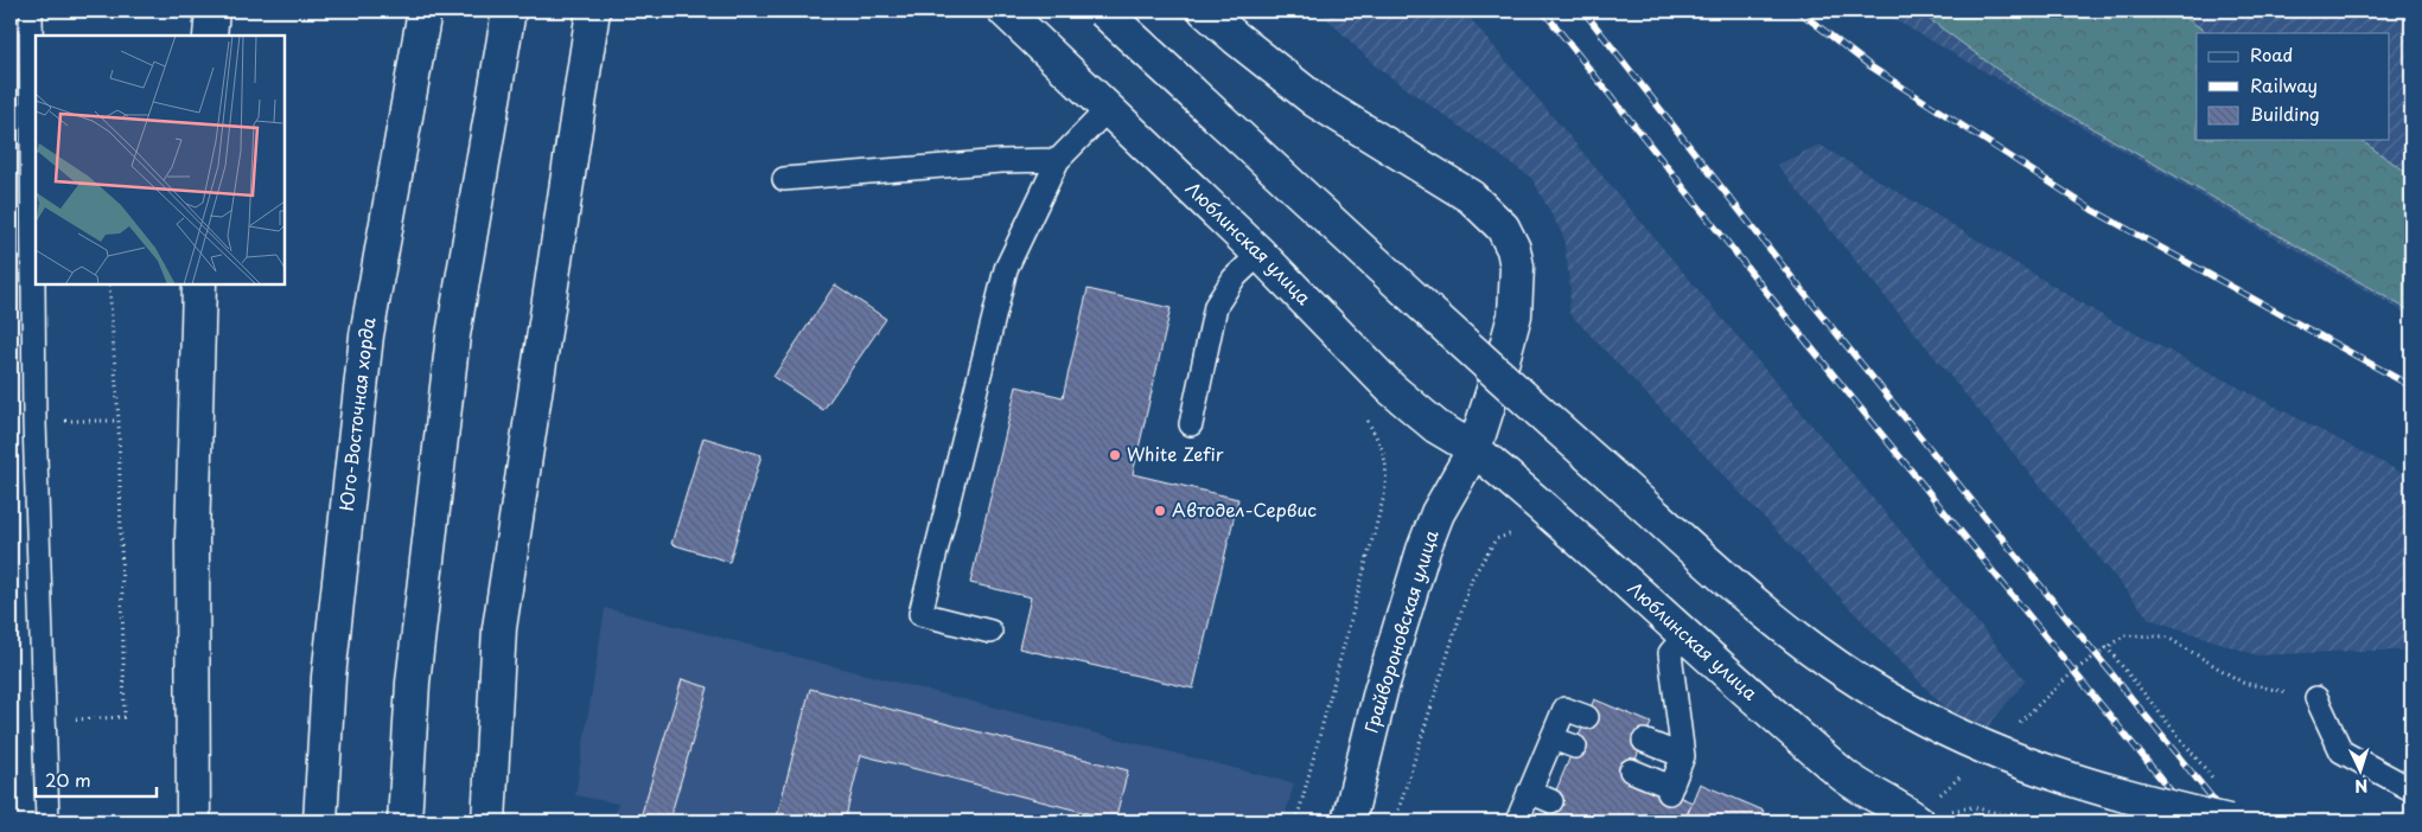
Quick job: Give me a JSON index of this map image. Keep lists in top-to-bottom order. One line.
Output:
{"streets":{"main road":["Люблинская улица","Юго-Восточная хорда","Грайвороновская улица"]},"crossings":[["Люблинская улица","Грайвороновская улица"]],"places":["White Zefir","Автодел-Сервис"],"legend":["Road","Railway","Building"],"scale_bar":"20 m","north":"bottom"}
